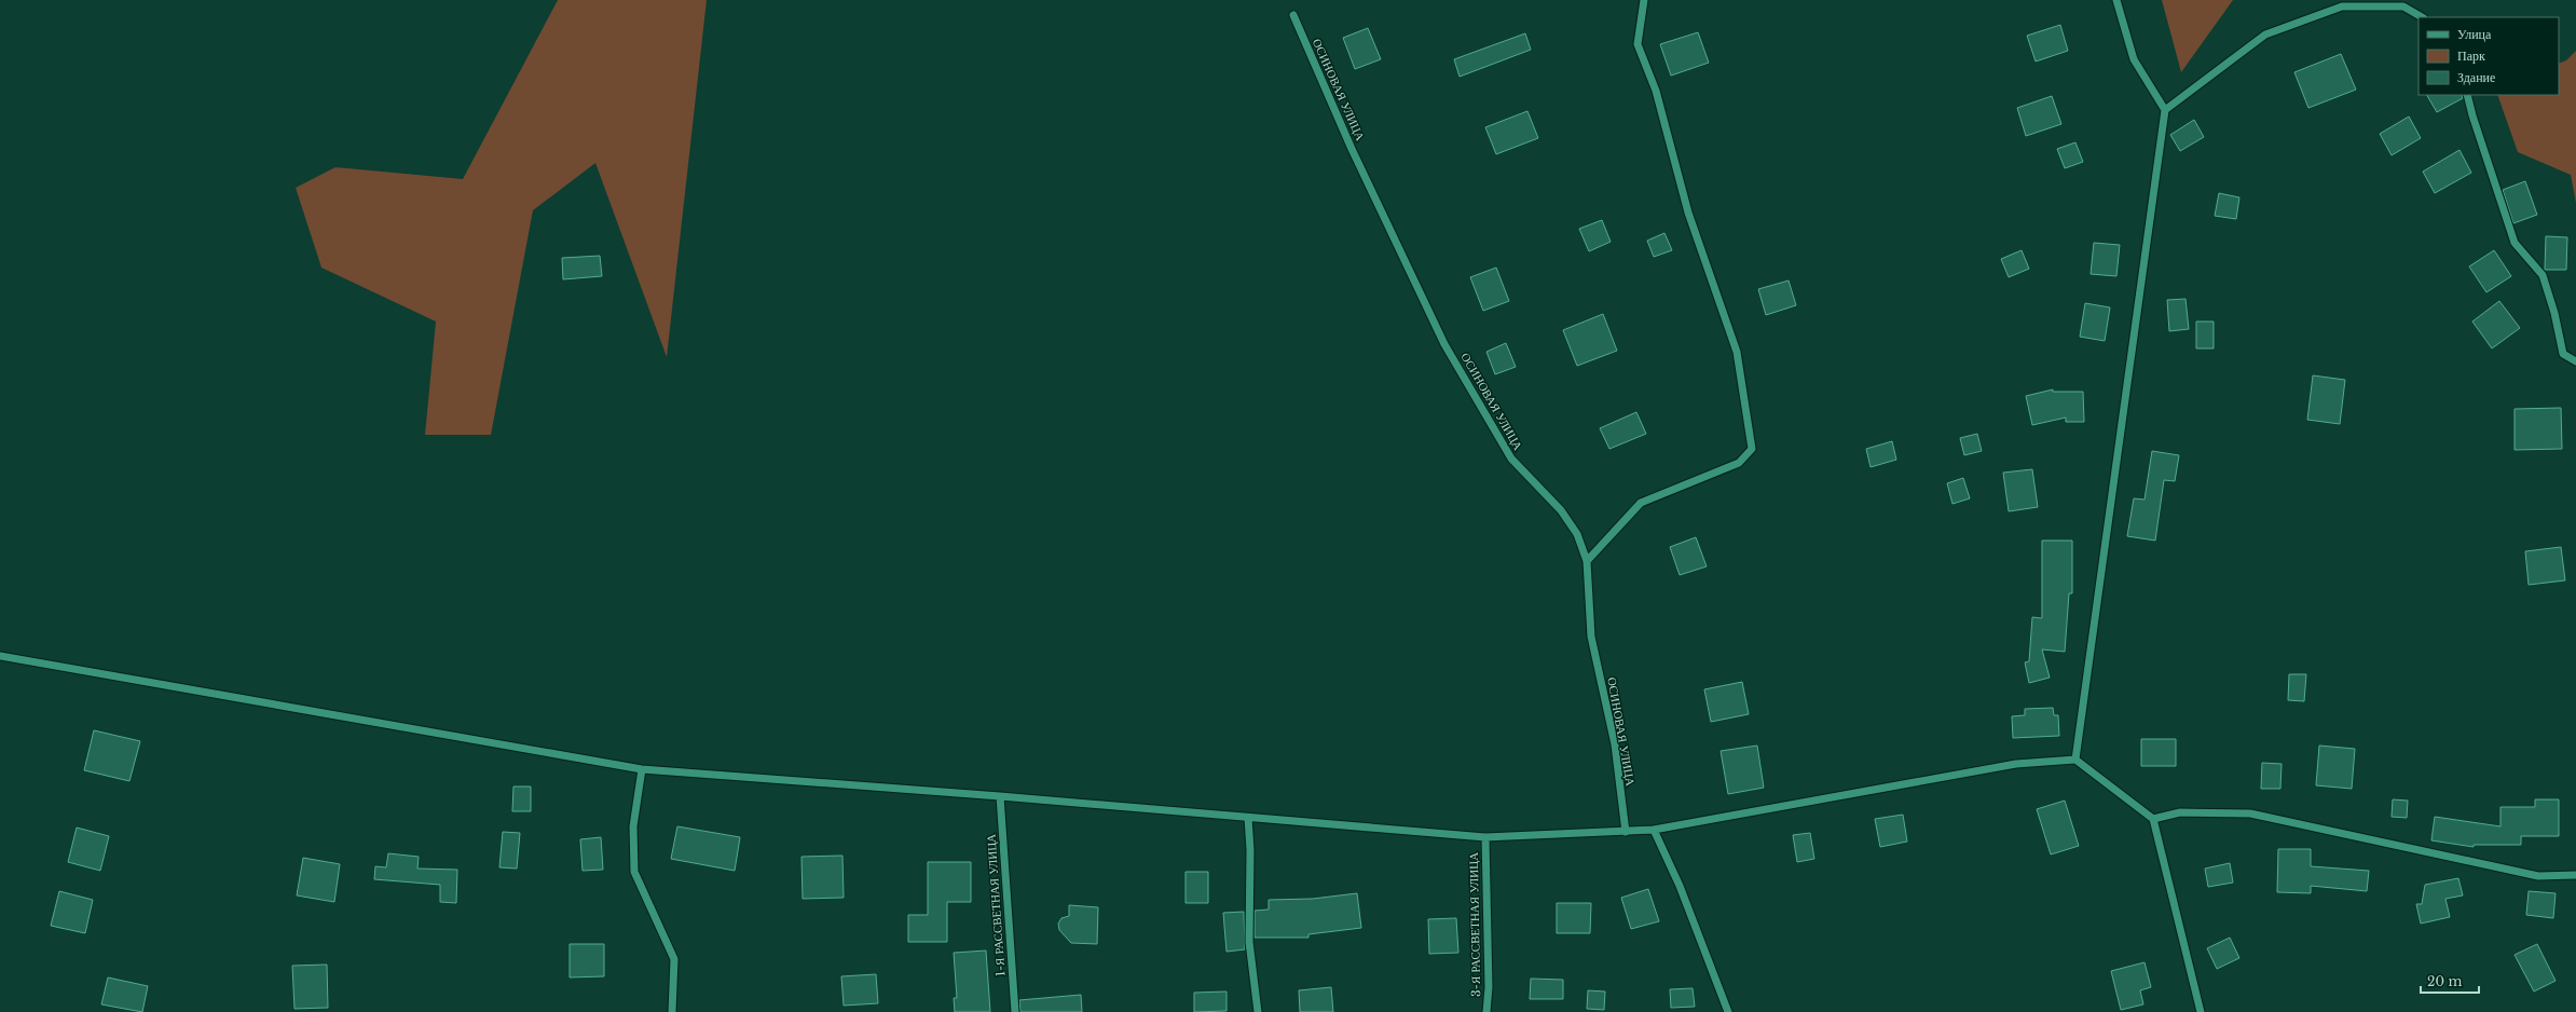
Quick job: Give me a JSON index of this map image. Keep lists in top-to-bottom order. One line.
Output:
{"streets":{"street":["ОСИНОВАЯ УЛИЦА","1-Я РАССВЕТНАЯ УЛИЦА","3-Я РАССВЕТНАЯ УЛИЦА"]},"legend":["Улица","Парк","Здание"],"scale_bar":"20 m"}
